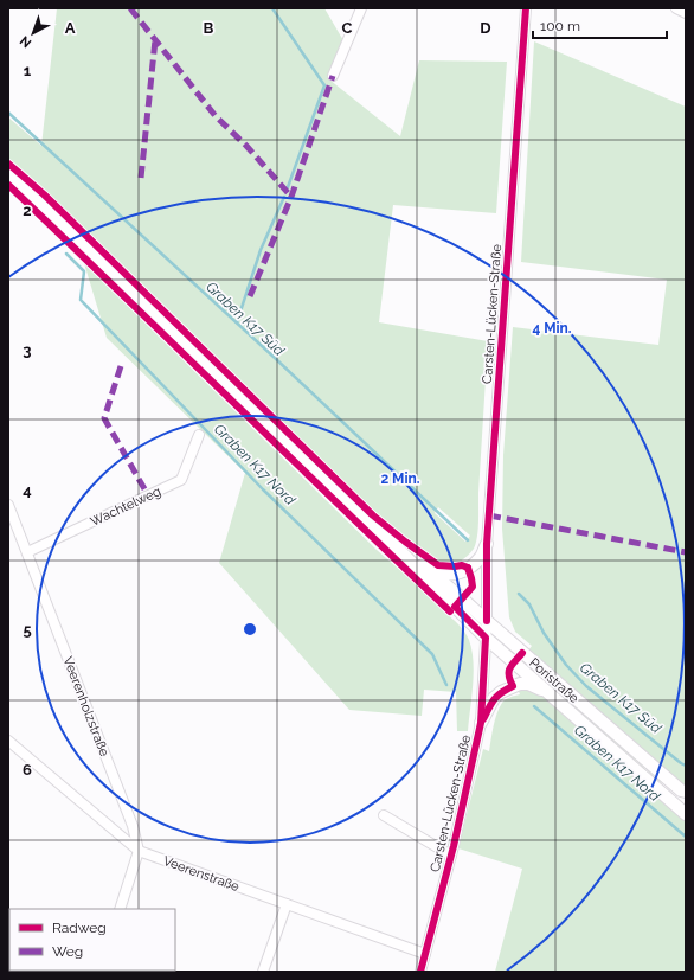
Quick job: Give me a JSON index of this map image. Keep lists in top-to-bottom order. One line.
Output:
{"streets":{"main road":["Poristraße"],"street":["Carsten-Lücken-Straße","Wachtelweg","Veerenholzstraße","Veerenstraße"]},"crossings":[["Carsten-Lücken-Straße","Poristraße"],["Carsten-Lücken-Straße","Veerenstraße"],["Wachtelweg","Veerenholzstraße"],["Veerenholzstraße","Veerenstraße"]],"water":["Graben K17 Süd","Graben K17 Nord"],"legend":["Radweg","Weg"],"scale_bar":"100 m","north":"bottom left","grid":{"columns":["A","B","C","D"],"rows":["1","2","3","4","5","6"]},"rings":["4 Min.","2 Min."]}
